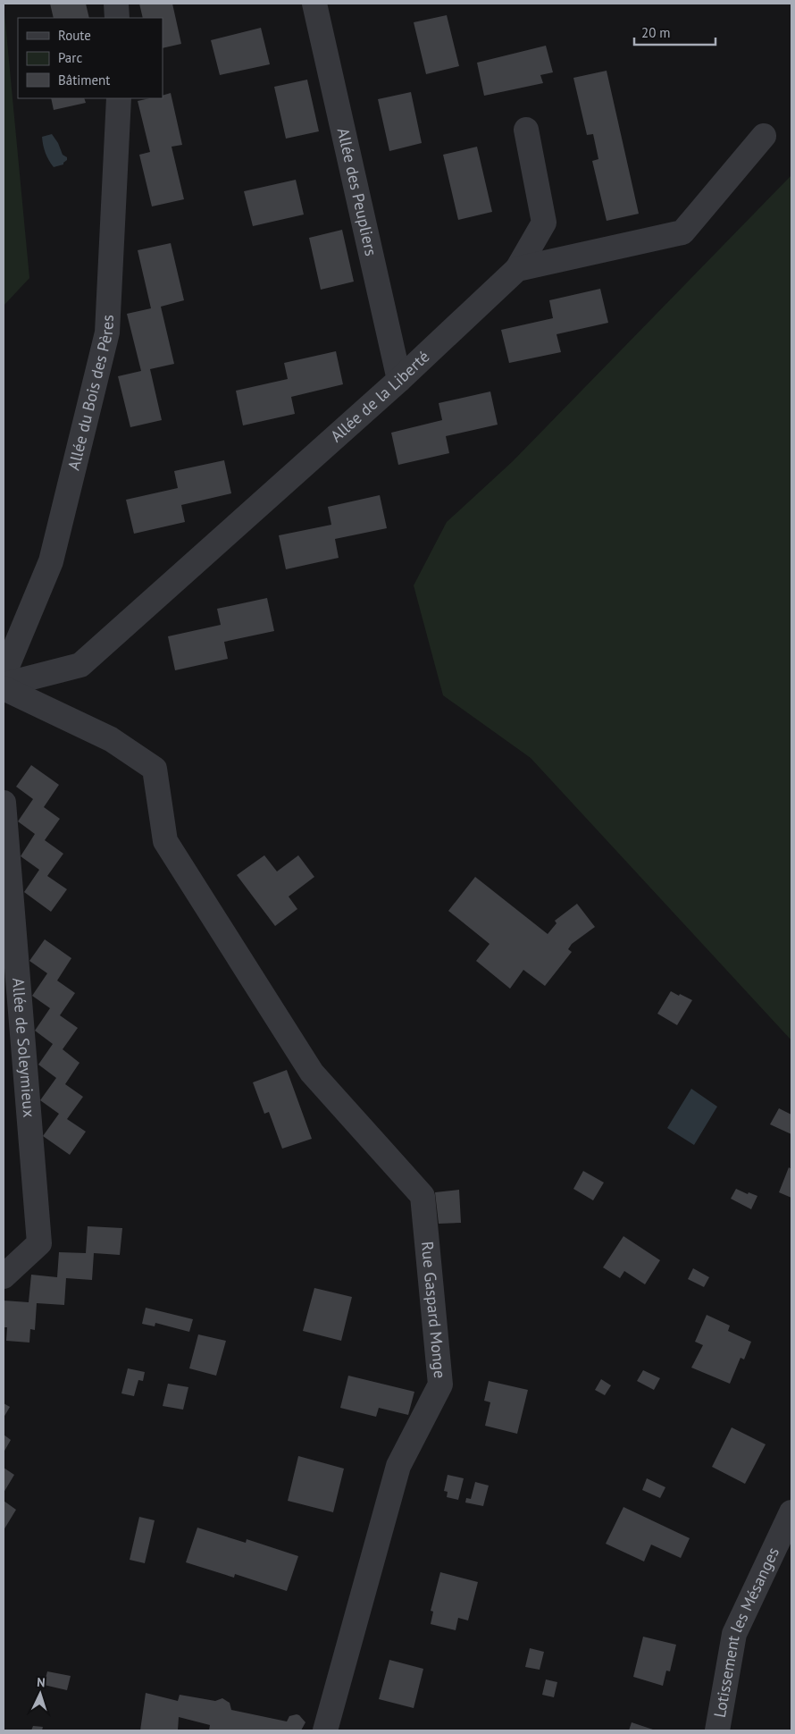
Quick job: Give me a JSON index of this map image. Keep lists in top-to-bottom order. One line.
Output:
{"streets":{"street":["Allée des Peupliers","Allée du Bois des Pères","Allée de la Liberté","Allée de Soleymieux","Rue Gaspard Monge","Lotissement les Mésanges"]},"crossings":[["Allée des Peupliers","Allée de la Liberté"],["Allée de la Liberté","Rue Gaspard Monge"]],"legend":["Route","Parc","Bâtiment"],"scale_bar":"20 m","north":"top"}
